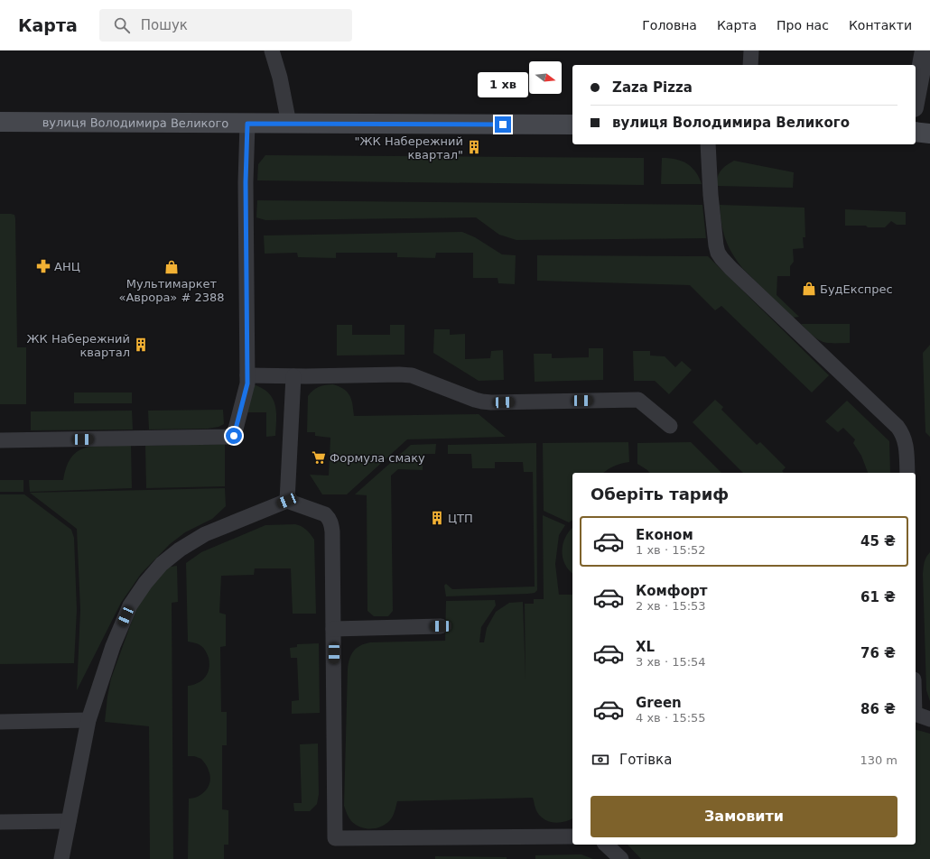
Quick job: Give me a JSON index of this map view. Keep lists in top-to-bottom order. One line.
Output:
{"streets":{"main road":["вулиця Володимира Великого"]},"places":{"building":["\"ЖК Набережний квартал\"","ЖК Набережний квартал","ЦТП"],"pharmacy":["АНЦ"],"shop":["Мультимаркет «Аврора» # 2388","БудЕкспрес"],"supermarket":["Формула смаку"]},"north":"right","page":{"header":"Карта","search":"Пошук","nav":["Головна","Карта","Про нас","Контакти"],"banner":["Zaza Pizza","вулиця Володимира Великого"],"bubble":"1 хв","heading":"Оберіть тариф","list":[{"name":"Економ","note":"1 хв · 15:52","value":"45 ₴"},{"name":"Комфорт","note":"2 хв · 15:53","value":"61 ₴"},{"name":"XL","note":"3 хв · 15:54","value":"76 ₴"},{"name":"Green","note":"4 хв · 15:55","value":"86 ₴"}],"pay":["Готівка","130 m"],"buttons":"Замовити"}}
